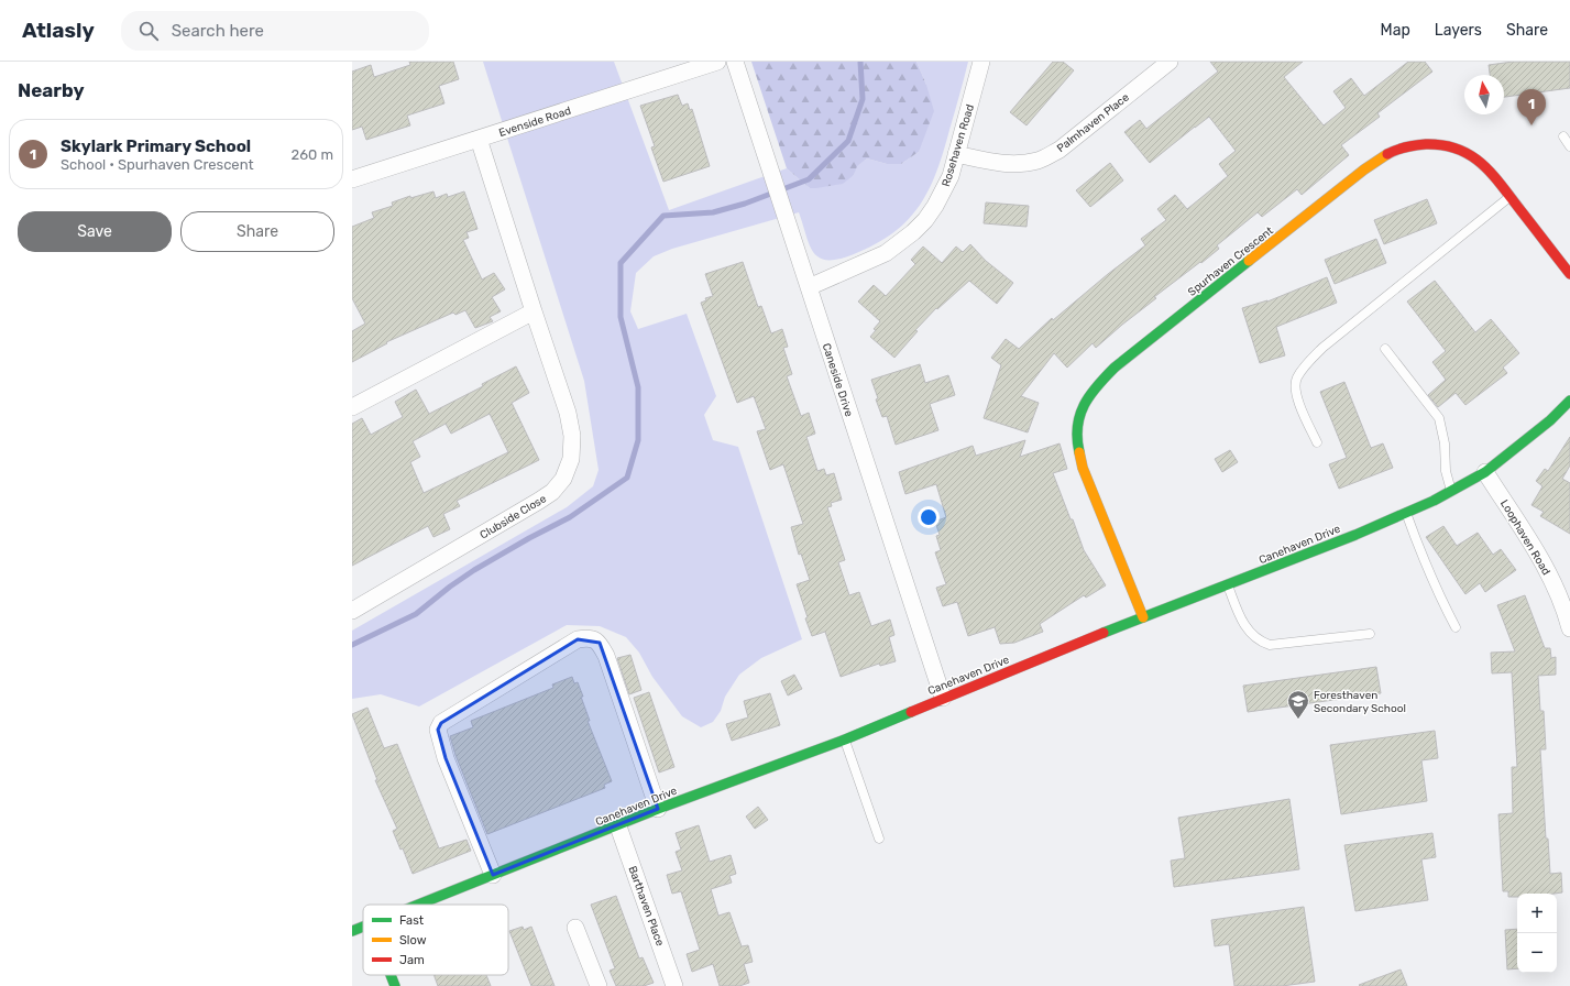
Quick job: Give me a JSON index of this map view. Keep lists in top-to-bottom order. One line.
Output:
{"streets":{"street":["Evenside Road","Palmhaven Place","Rosehaven Road","Spurhaven Crescent","Caneside Drive","Clubside Close","Loophaven Road","Canehaven Drive","Barthaven Place"]},"crossings":[["Evenside Road","Clubside Close"],["Palmhaven Place","Rosehaven Road"],["Rosehaven Road","Caneside Drive"],["Spurhaven Crescent","Canehaven Drive"],["Caneside Drive","Canehaven Drive"],["Loophaven Road","Canehaven Drive"],["Canehaven Drive","Barthaven Place"]],"places":{"school or university":["Foresthaven Secondary School"]},"legend":["Fast","Slow","Jam"],"north":"top","page":{"header":"Atlasly","search":"Search here","nav":["Map","Layers","Share"],"heading":"Nearby","pins":"1","list":[{"mark":"1","name":"Skylark Primary School","note":"School · Spurhaven Crescent","value":"260 m"}],"buttons":["Save","Share"],"map_buttons":["+","−"]}}
